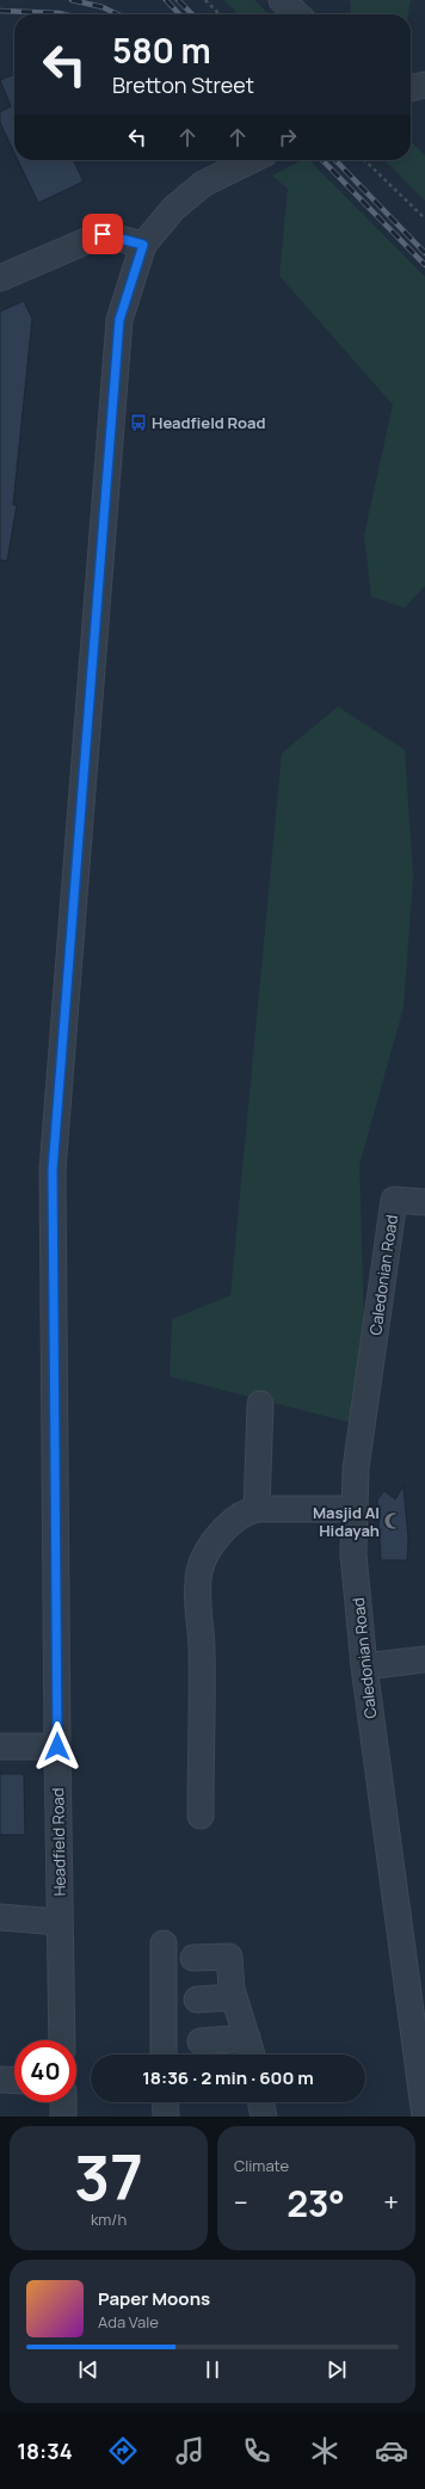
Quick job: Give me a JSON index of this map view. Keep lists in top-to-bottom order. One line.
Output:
{"streets":{"street":["Caledonian Road","Headfield Road"]},"places":{"bus stop":["Headfield Road"],"mosque":["Masjid Al Hidayah"]},"page":{"turn":["580 m","Bretton Street"],"limit":"40","trip":"18:36 · 2 min · 600 m","tile":[["37","km/h"],"Climate"],"heat":["−","23°","+"],"song":["Paper Moons","Ada Vale"],"tabs":"18:34"}}
